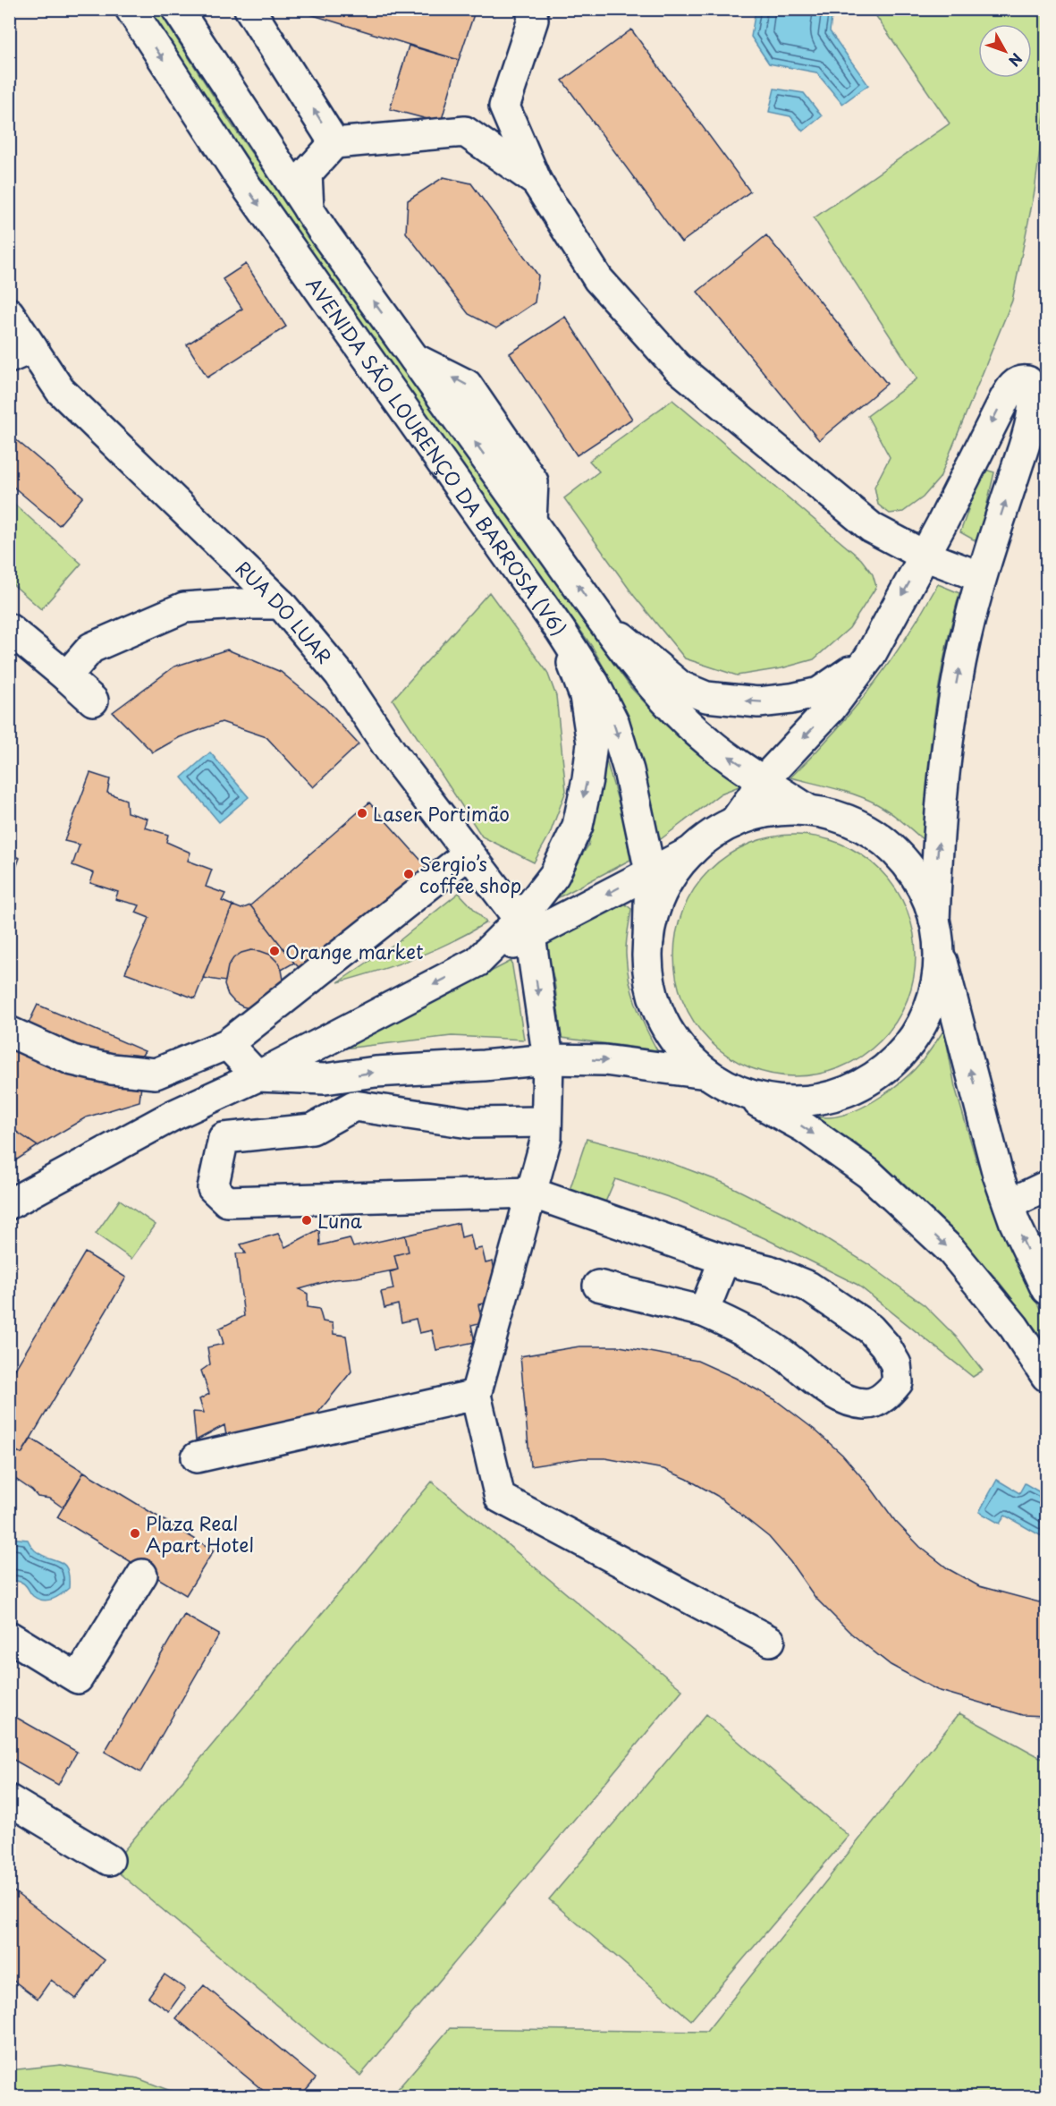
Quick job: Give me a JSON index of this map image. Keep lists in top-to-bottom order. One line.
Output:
{"streets":{"street":["AVENIDA SÃO LOURENÇO DA BARROSA (V6)","RUA DO LUAR"]},"places":["Laser Portimão","Sergio’s coffee shop","Orange market","Luna","Plaza Real Apart Hotel"],"north":"bottom right"}
